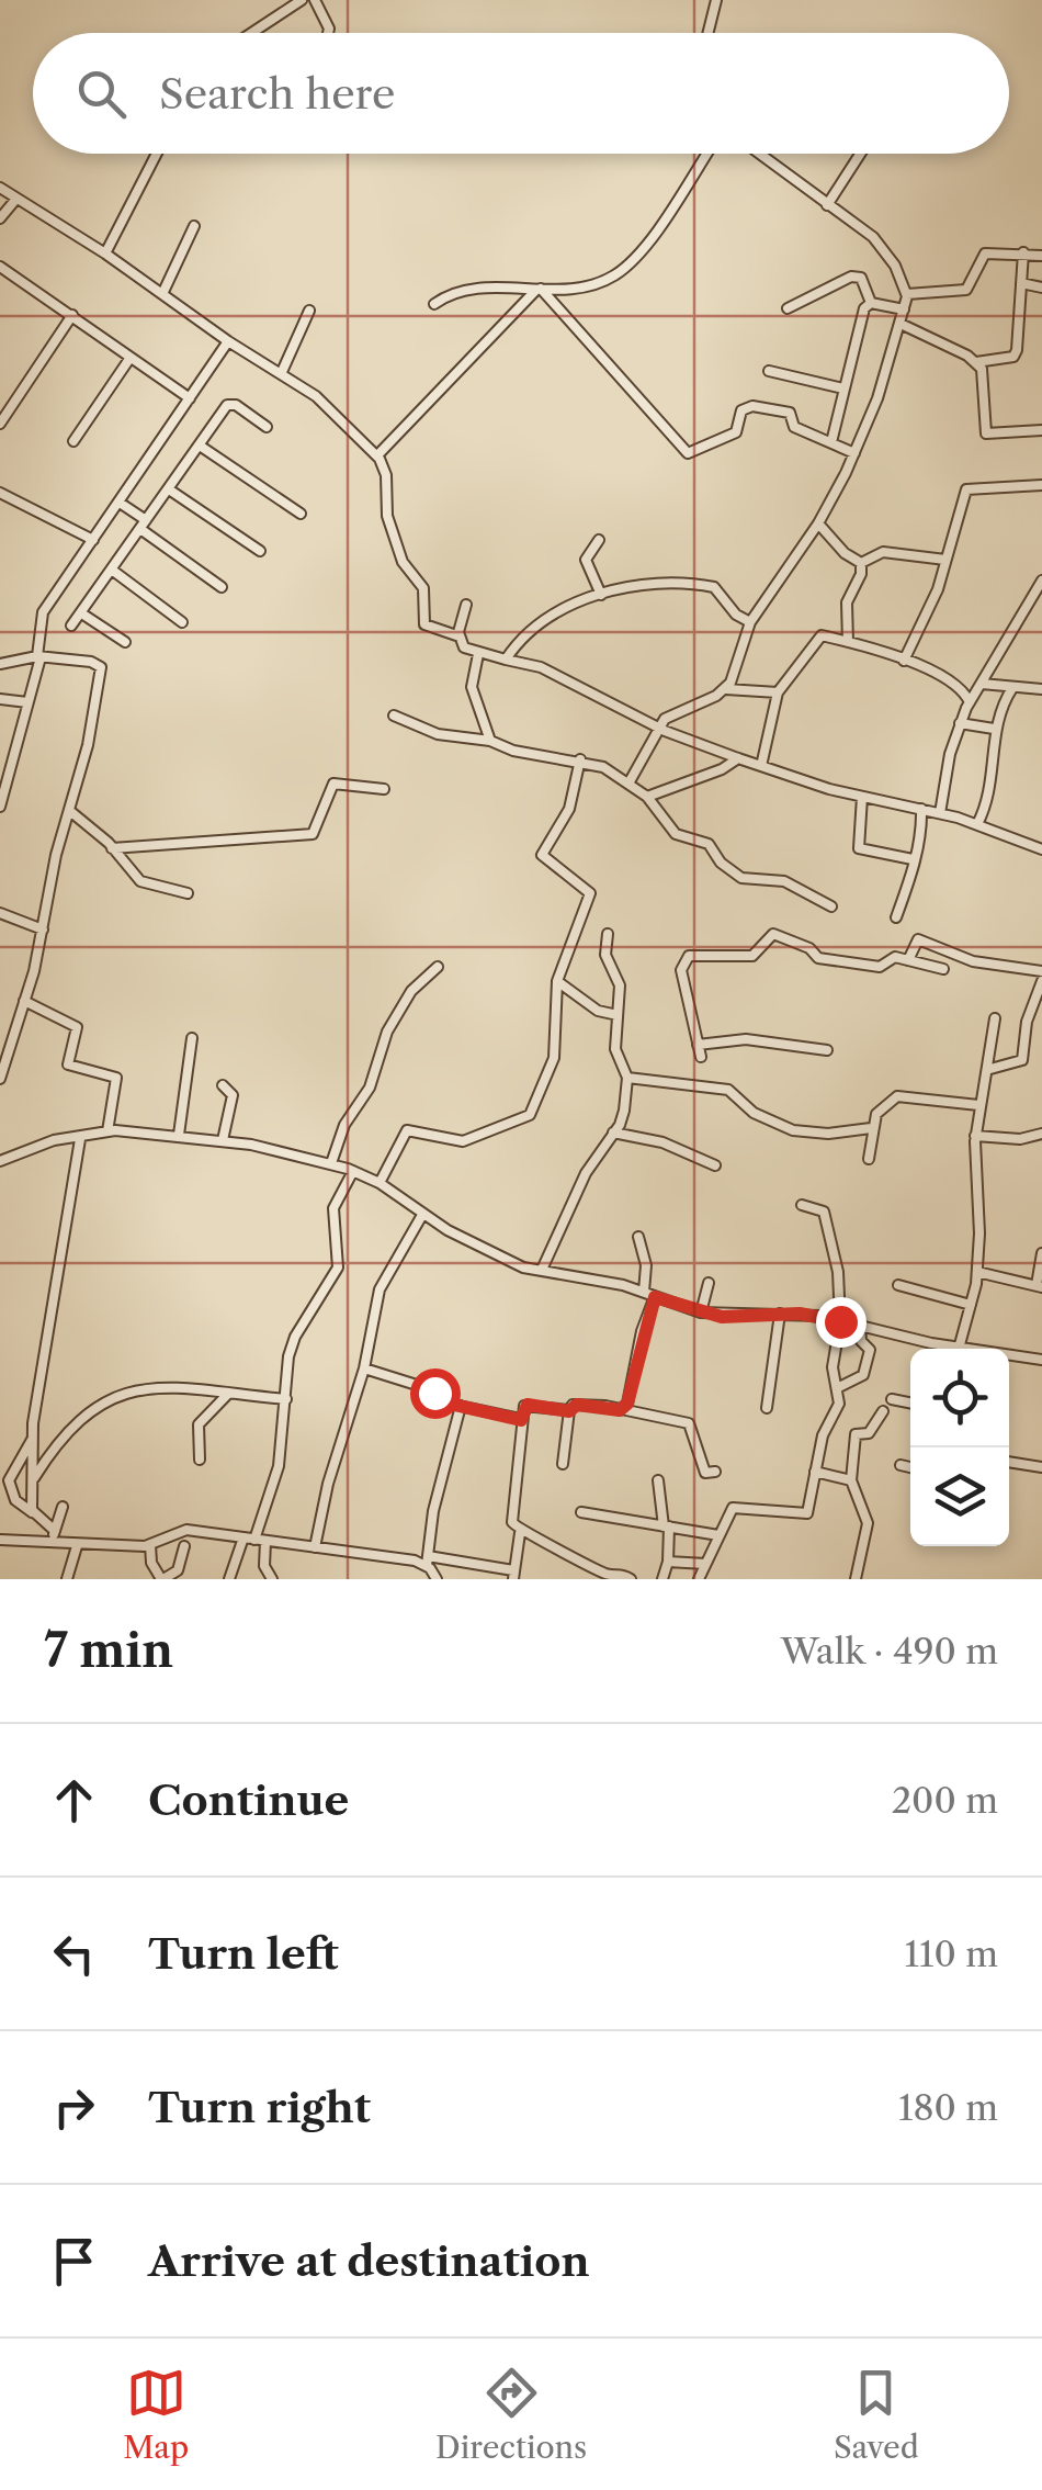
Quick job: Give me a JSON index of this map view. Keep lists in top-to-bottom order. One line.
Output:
{"page":{"search":"Search here","heading":["7 min","Walk · 490 m"],"list":[["Continue","200 m"],["Turn left","110 m"],["Turn right","180 m"],"Arrive at destination"],"nav":["Map","Directions","Saved"]}}
